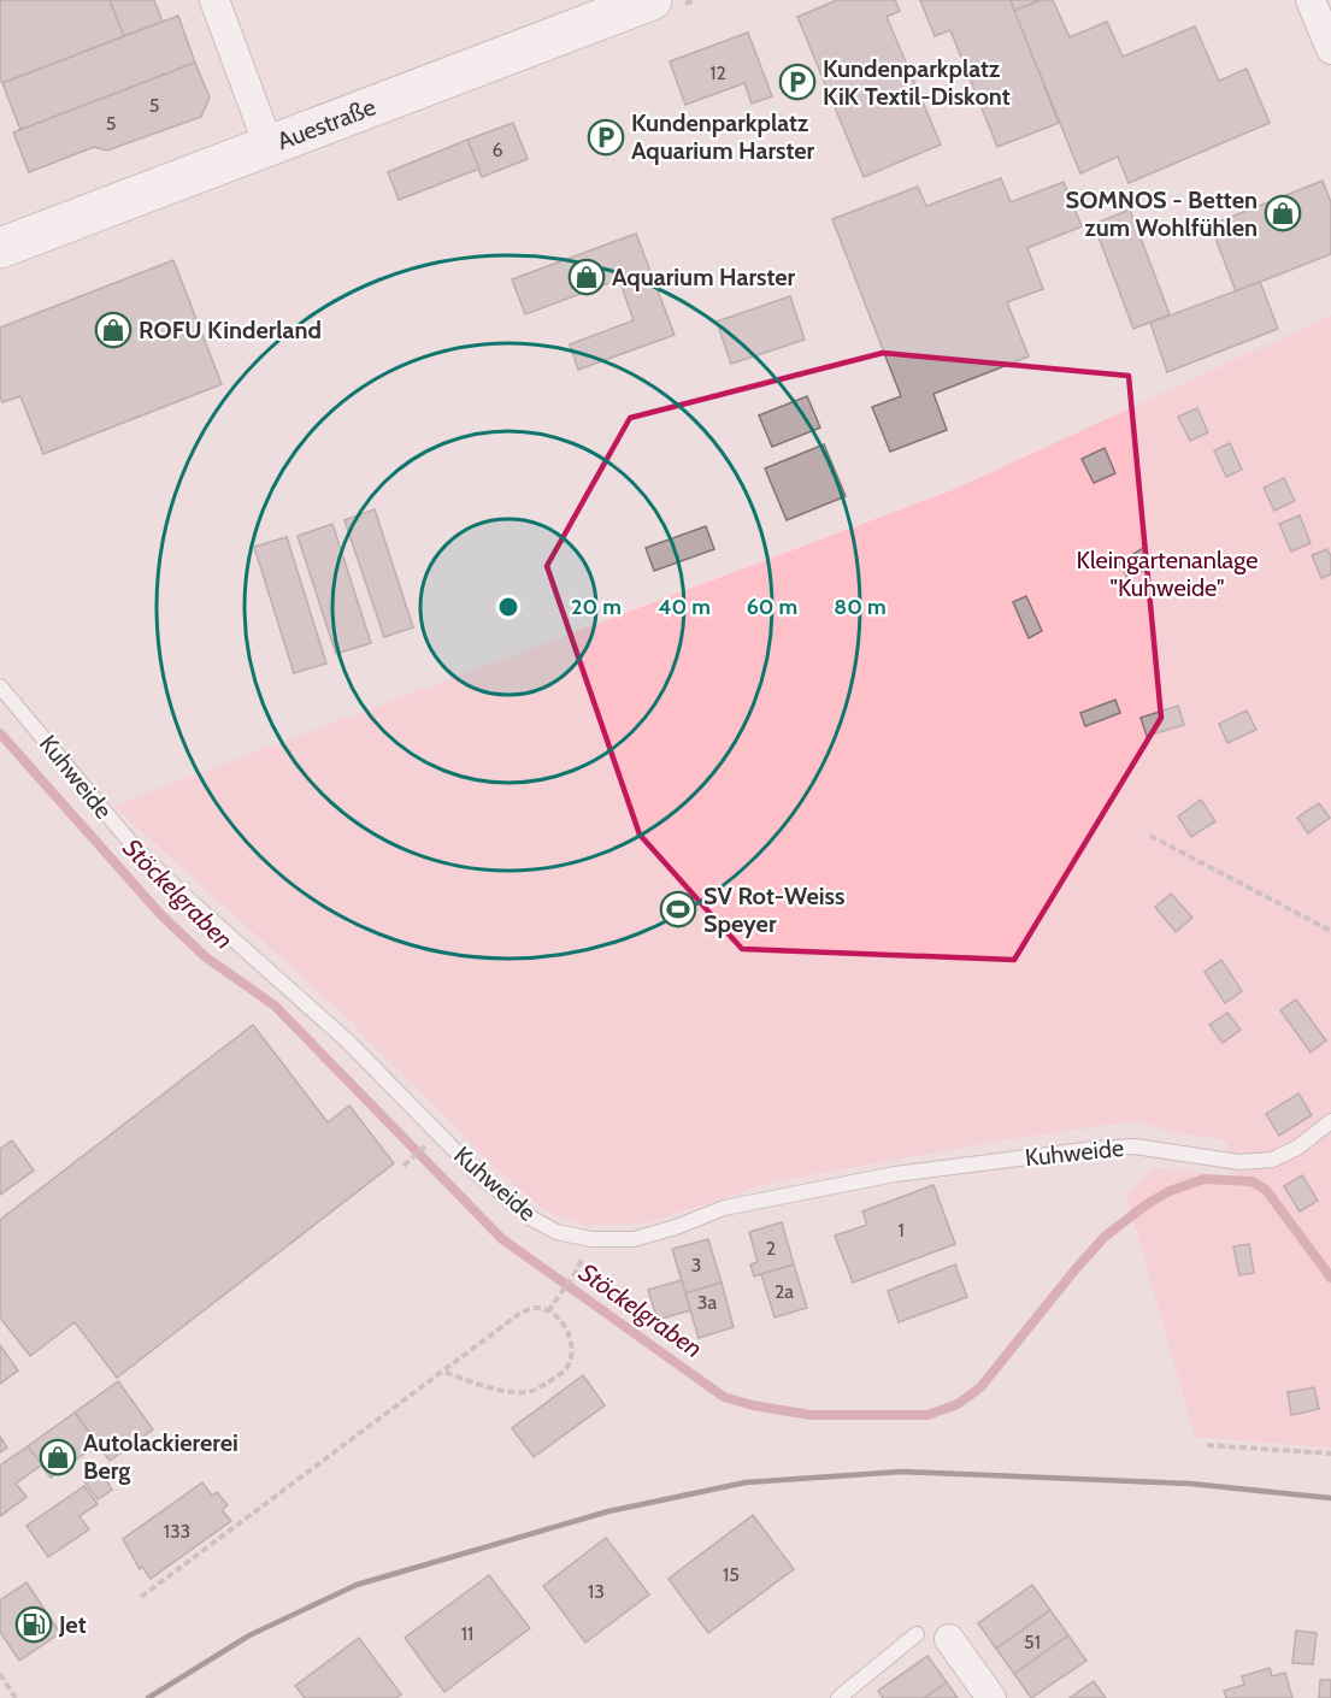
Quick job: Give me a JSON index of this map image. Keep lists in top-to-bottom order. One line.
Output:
{"streets":{"street":["Auestraße"],"lane":["Kuhweide"]},"water":["Stöckelgraben"],"parks":["Kleingartenanlage \"Kuhweide\""],"places":{"parking":["Kundenparkplatz KiK Textil-Diskont","Kundenparkplatz Aquarium Harster"],"shop":["SOMNOS - Betten zum Wohlfühlen","Aquarium Harster","ROFU Kinderland","Autolackiererei Berg"],"sports":["SV Rot-Weiss Speyer"],"fuel station":["Jet"]},"house_numbers":["12","5","5","6","1","2","3","2a","3a","133","15","13","11","51"],"rings":["20 m","40 m","60 m","80 m"]}
